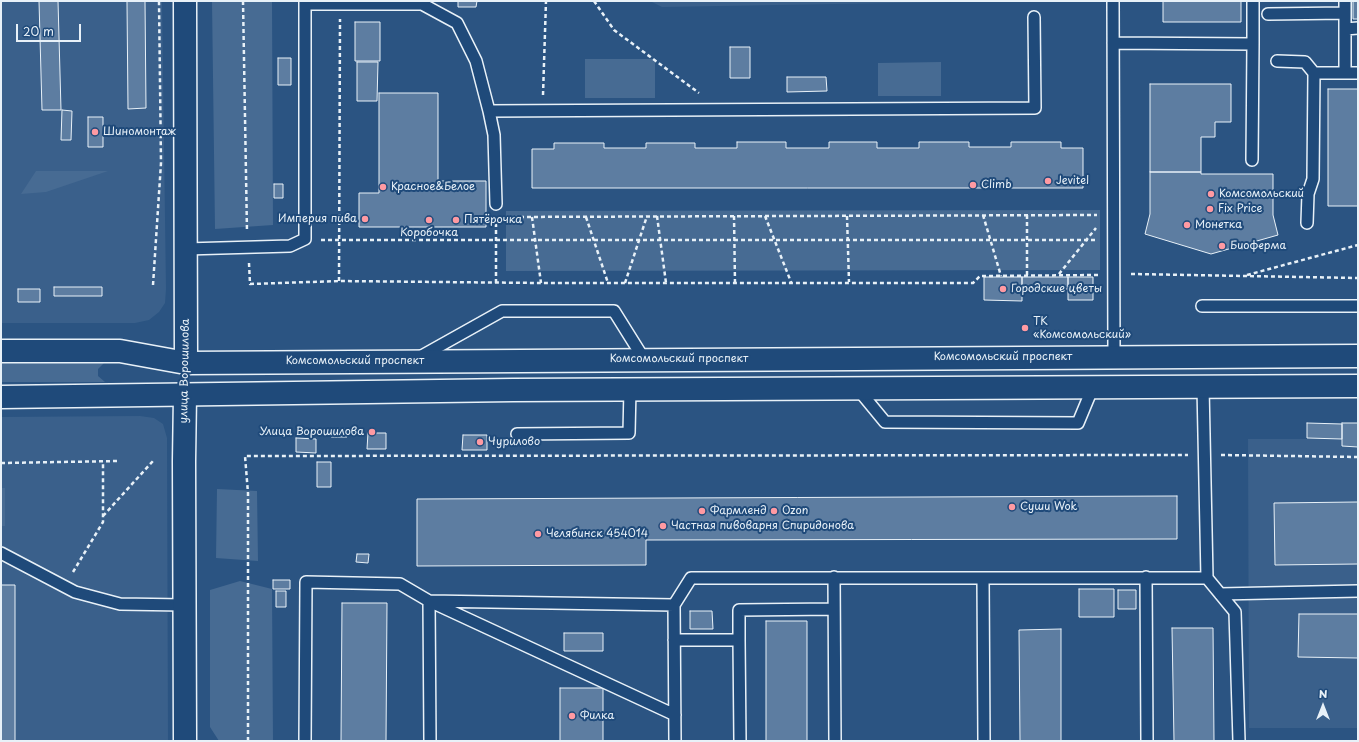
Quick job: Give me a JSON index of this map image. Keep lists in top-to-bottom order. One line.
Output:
{"streets":{"main road":["Комсомольский проспект","улица Ворошилова"]},"crossings":[["Комсомольский проспект","улица Ворошилова"]],"places":["Шиномонтаж","Jevitel","Climb","Красное&Белое","Комсомольский","Fix Price","Империя пива","Коробочка","Пятёрочка","Монетка","Биоферма","Городские цветы","ТК «Комсомольский»","Улица Ворошилова","Чурилово","Суши Wok","Фармленд","Ozon","Частная пивоварня Спиридонова","Челябинск 454014","Филка"],"scale_bar":"20 m","north":"top"}
